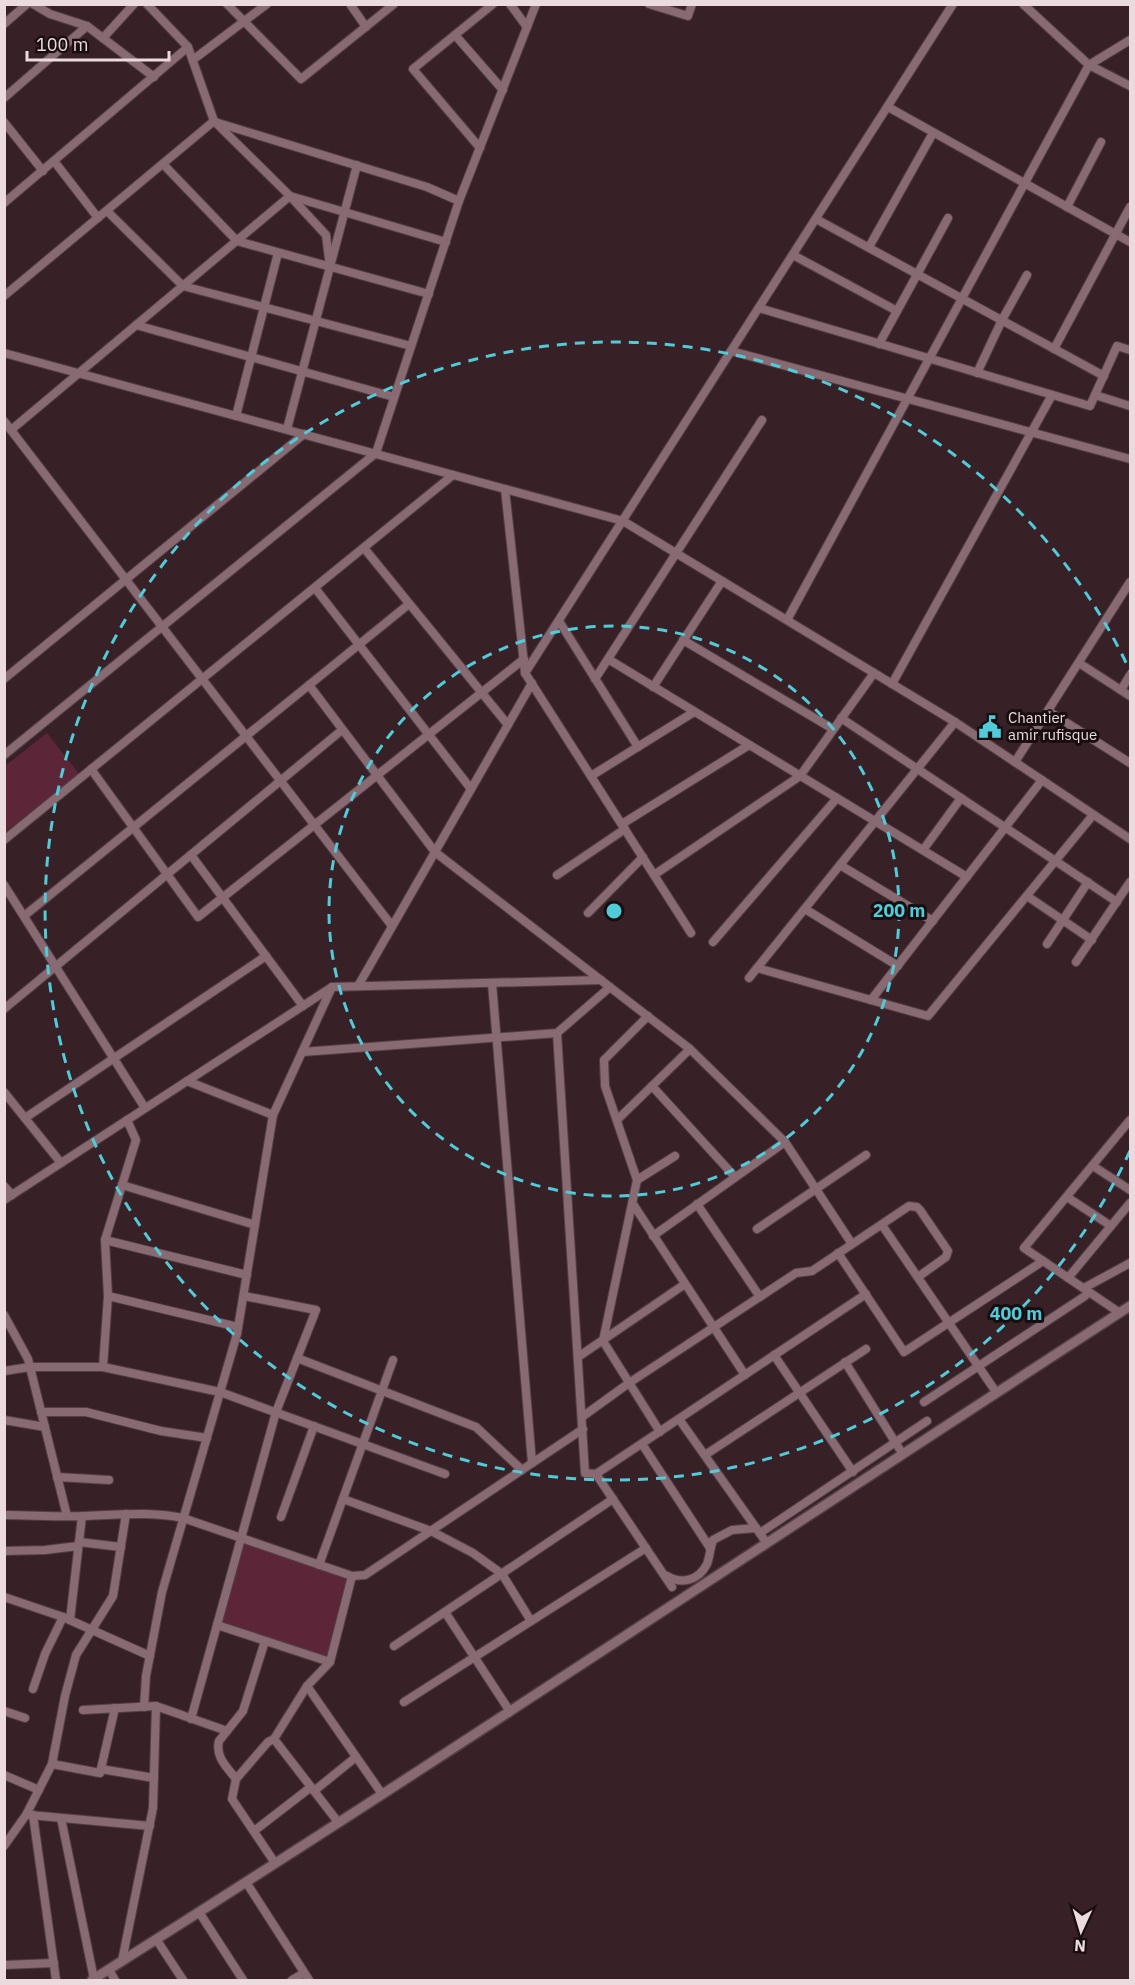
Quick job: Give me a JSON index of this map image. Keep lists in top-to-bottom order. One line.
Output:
{"places":{"public building":["Chantier amir rufisque"]},"scale_bar":"100 m","north":"bottom","rings":["200 m","400 m"]}
